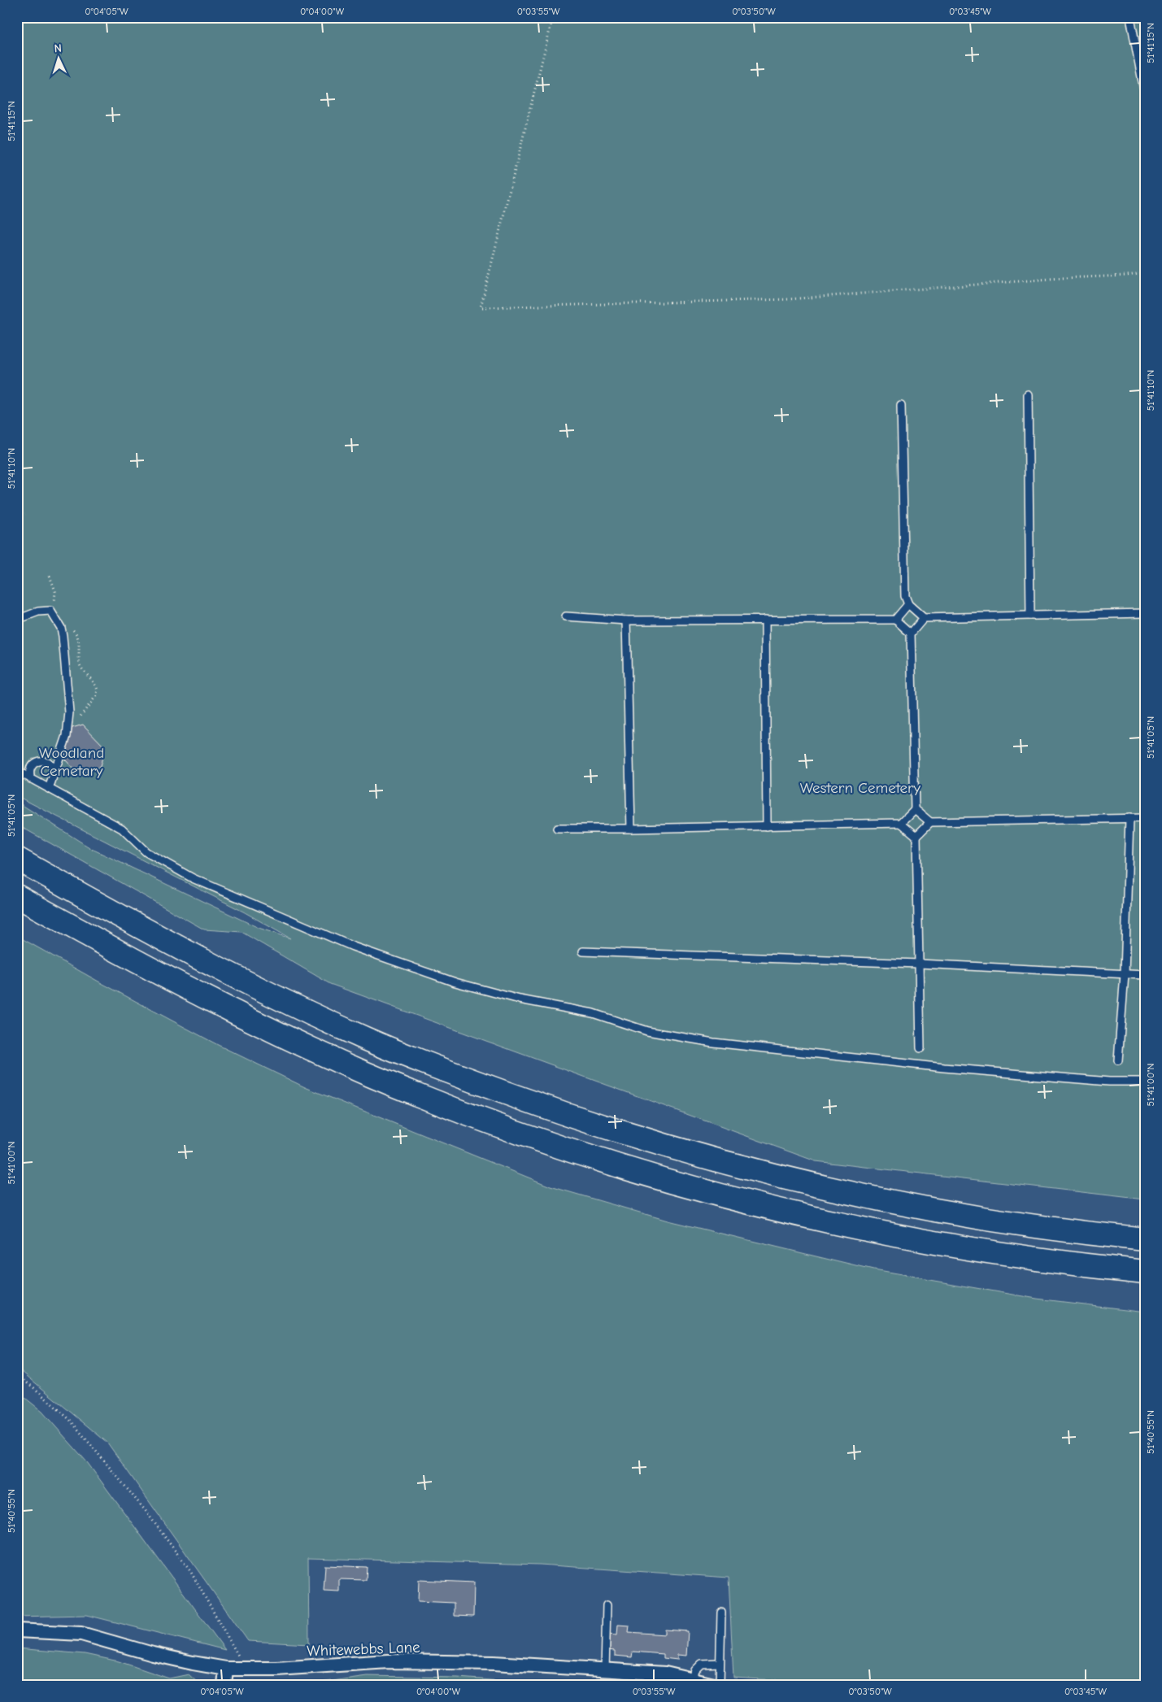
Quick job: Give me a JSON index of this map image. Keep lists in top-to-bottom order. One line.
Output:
{"streets":{"street":["Whitewebbs Lane"]},"parks":["Woodland Cemetary","Western Cemetery"],"north":"top","coordinates":["0°04'05\"W","0°04'00\"W","0°03'55\"W","0°03'50\"W","0°03'45\"W","51°41'15\"N","51°41'10\"N","51°41'05\"N","51°41'00\"N","51°40'55\"N"]}
